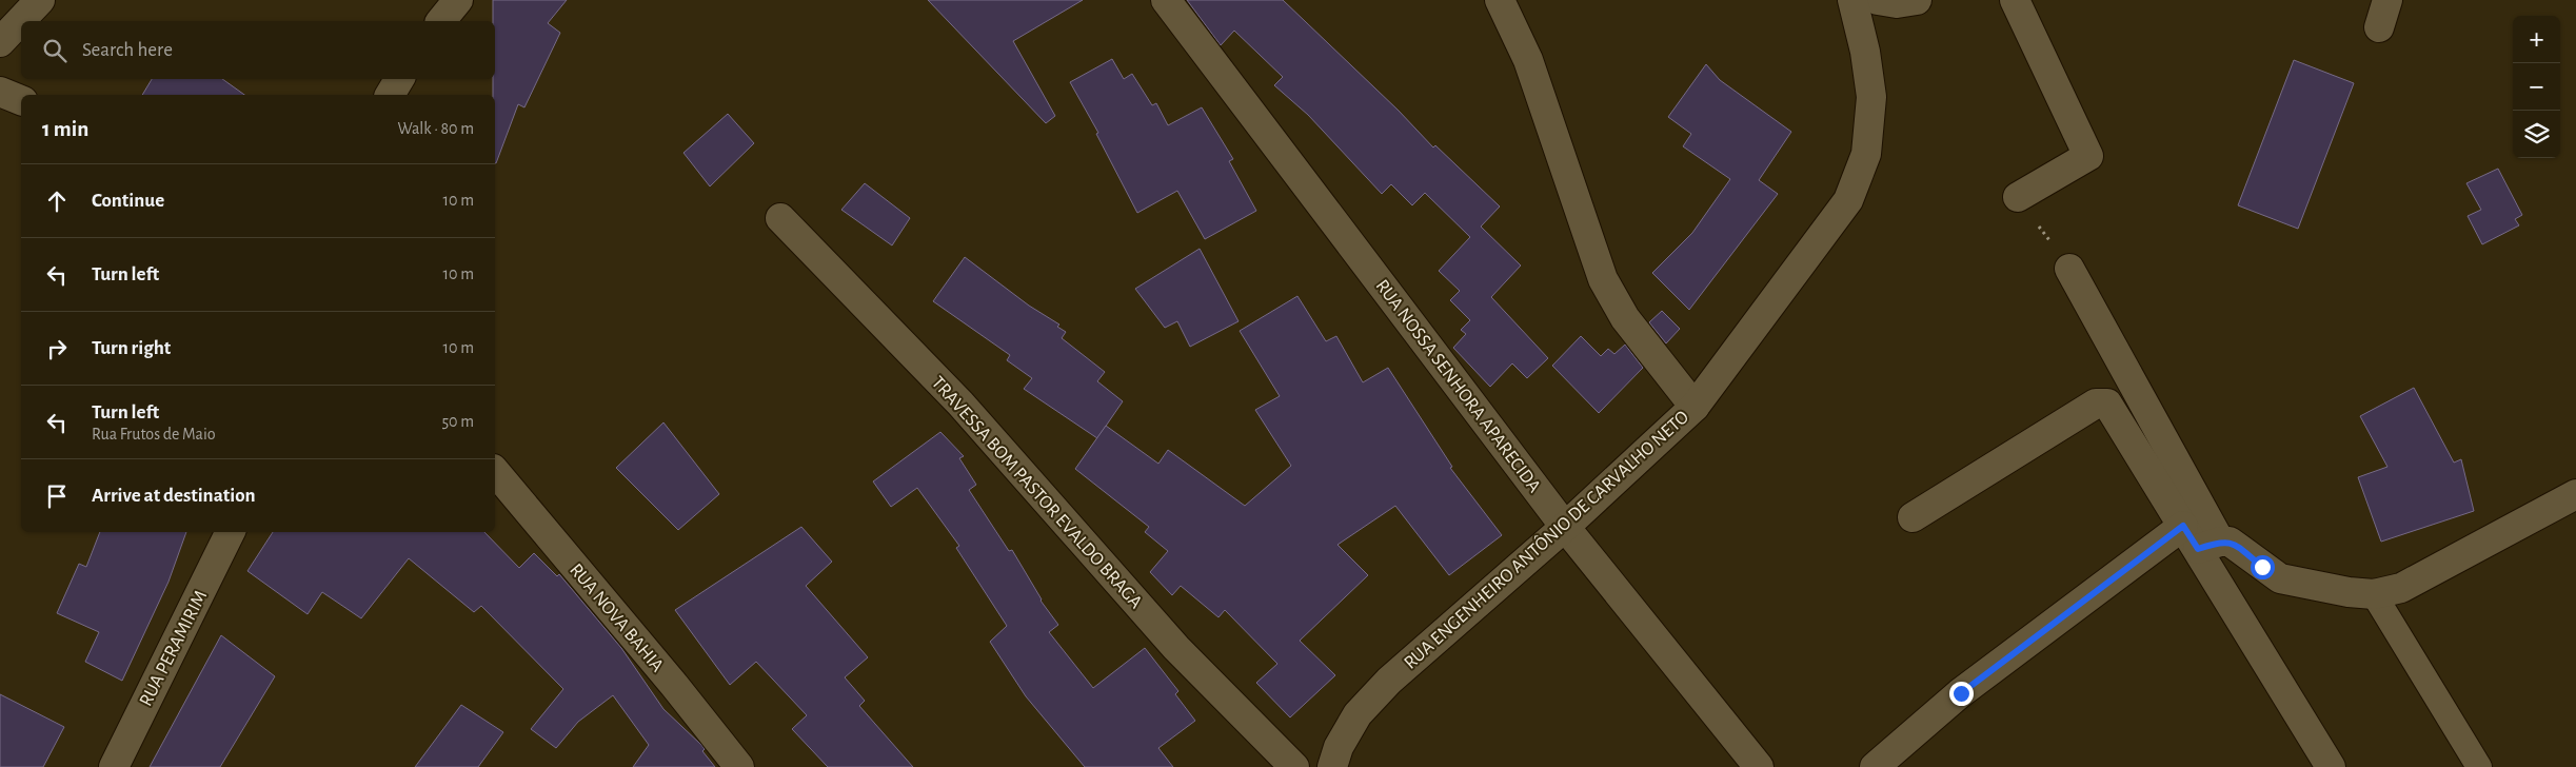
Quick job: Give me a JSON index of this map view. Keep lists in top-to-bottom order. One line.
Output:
{"streets":{"street":["RUA NOSSA SENHORA APARECIDA","TRAVESSA BOM PASTOR EVALDO BRAGA","RUA ENGENHEIRO ANTÔNIO DE CARVALHO NETO","RUA NOVA BAHIA","RUA PERAMIRIM"]},"crossings":[["RUA NOSSA SENHORA APARECIDA","RUA ENGENHEIRO ANTÔNIO DE CARVALHO NETO"]],"page":{"map_buttons":["+","−"],"search":"Search here","heading":["1 min","Walk · 80 m"],"list":[["Continue","10 m"],["Turn left","10 m"],["Turn right","10 m"],["Turn left","Rua Frutos de Maio","50 m"],"Arrive at destination"]}}
